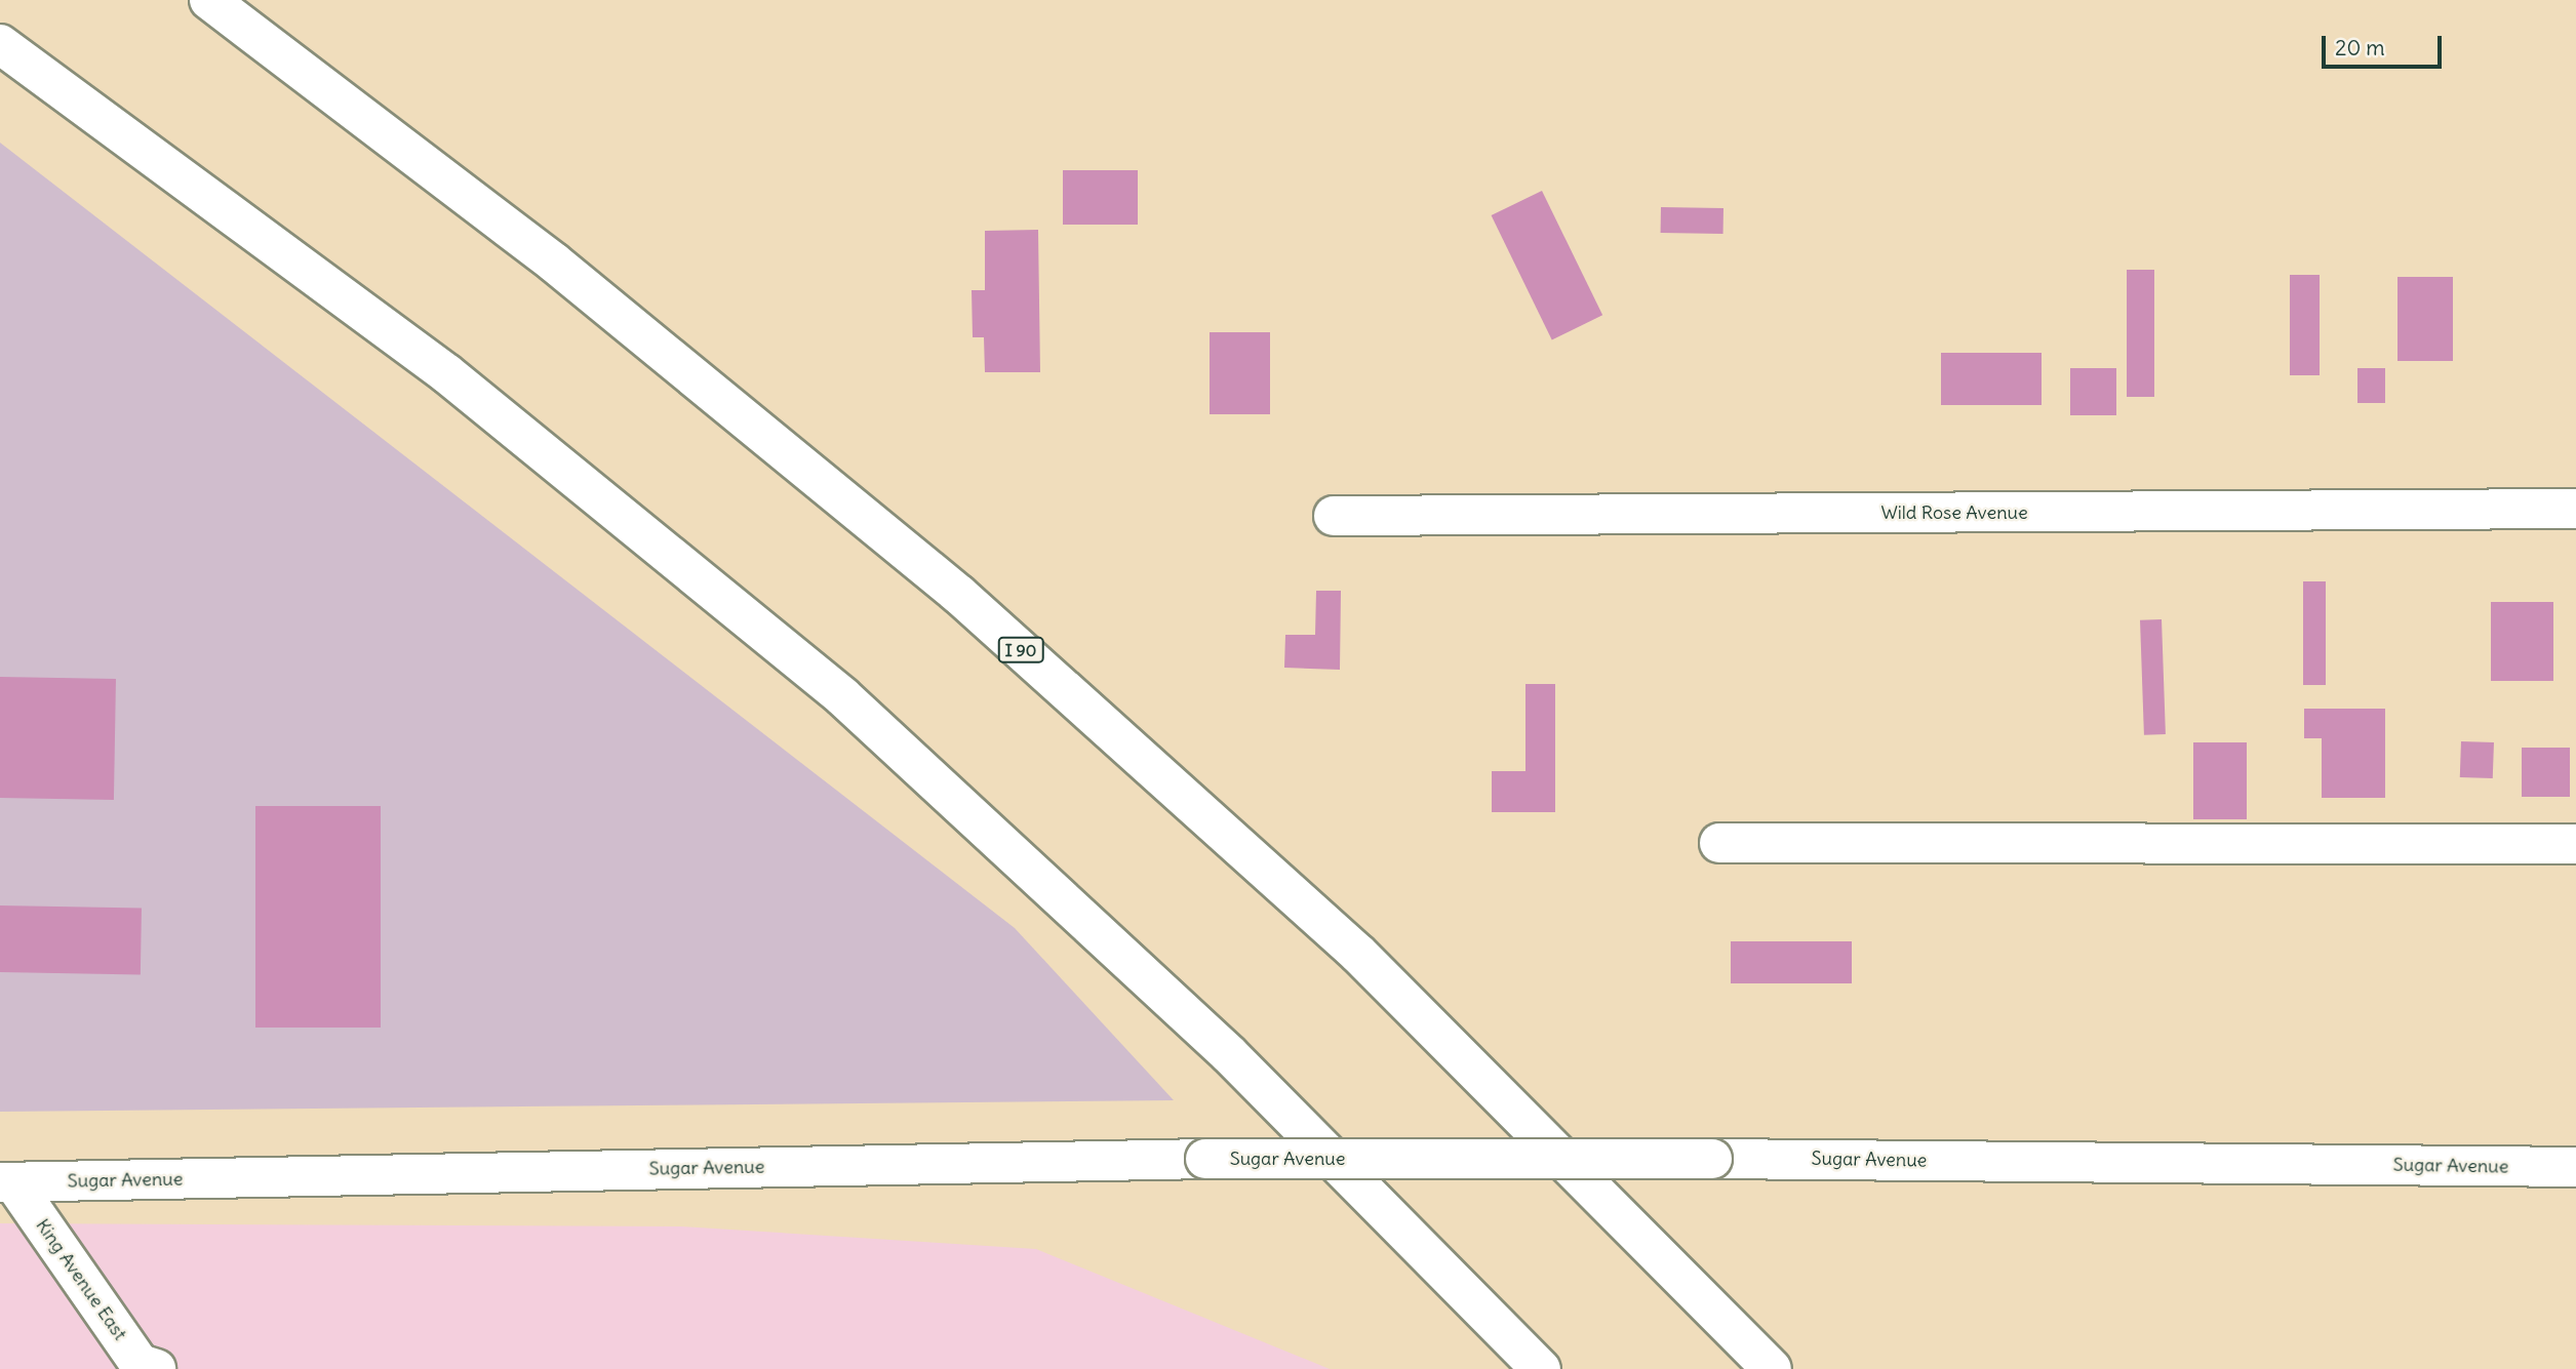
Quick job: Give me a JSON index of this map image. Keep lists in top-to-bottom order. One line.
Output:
{"streets":{"main road":["Wild Rose Avenue","I 90","Sugar Avenue","King Avenue East"]},"crossings":[["Sugar Avenue","King Avenue East"]],"scale_bar":"20 m"}
